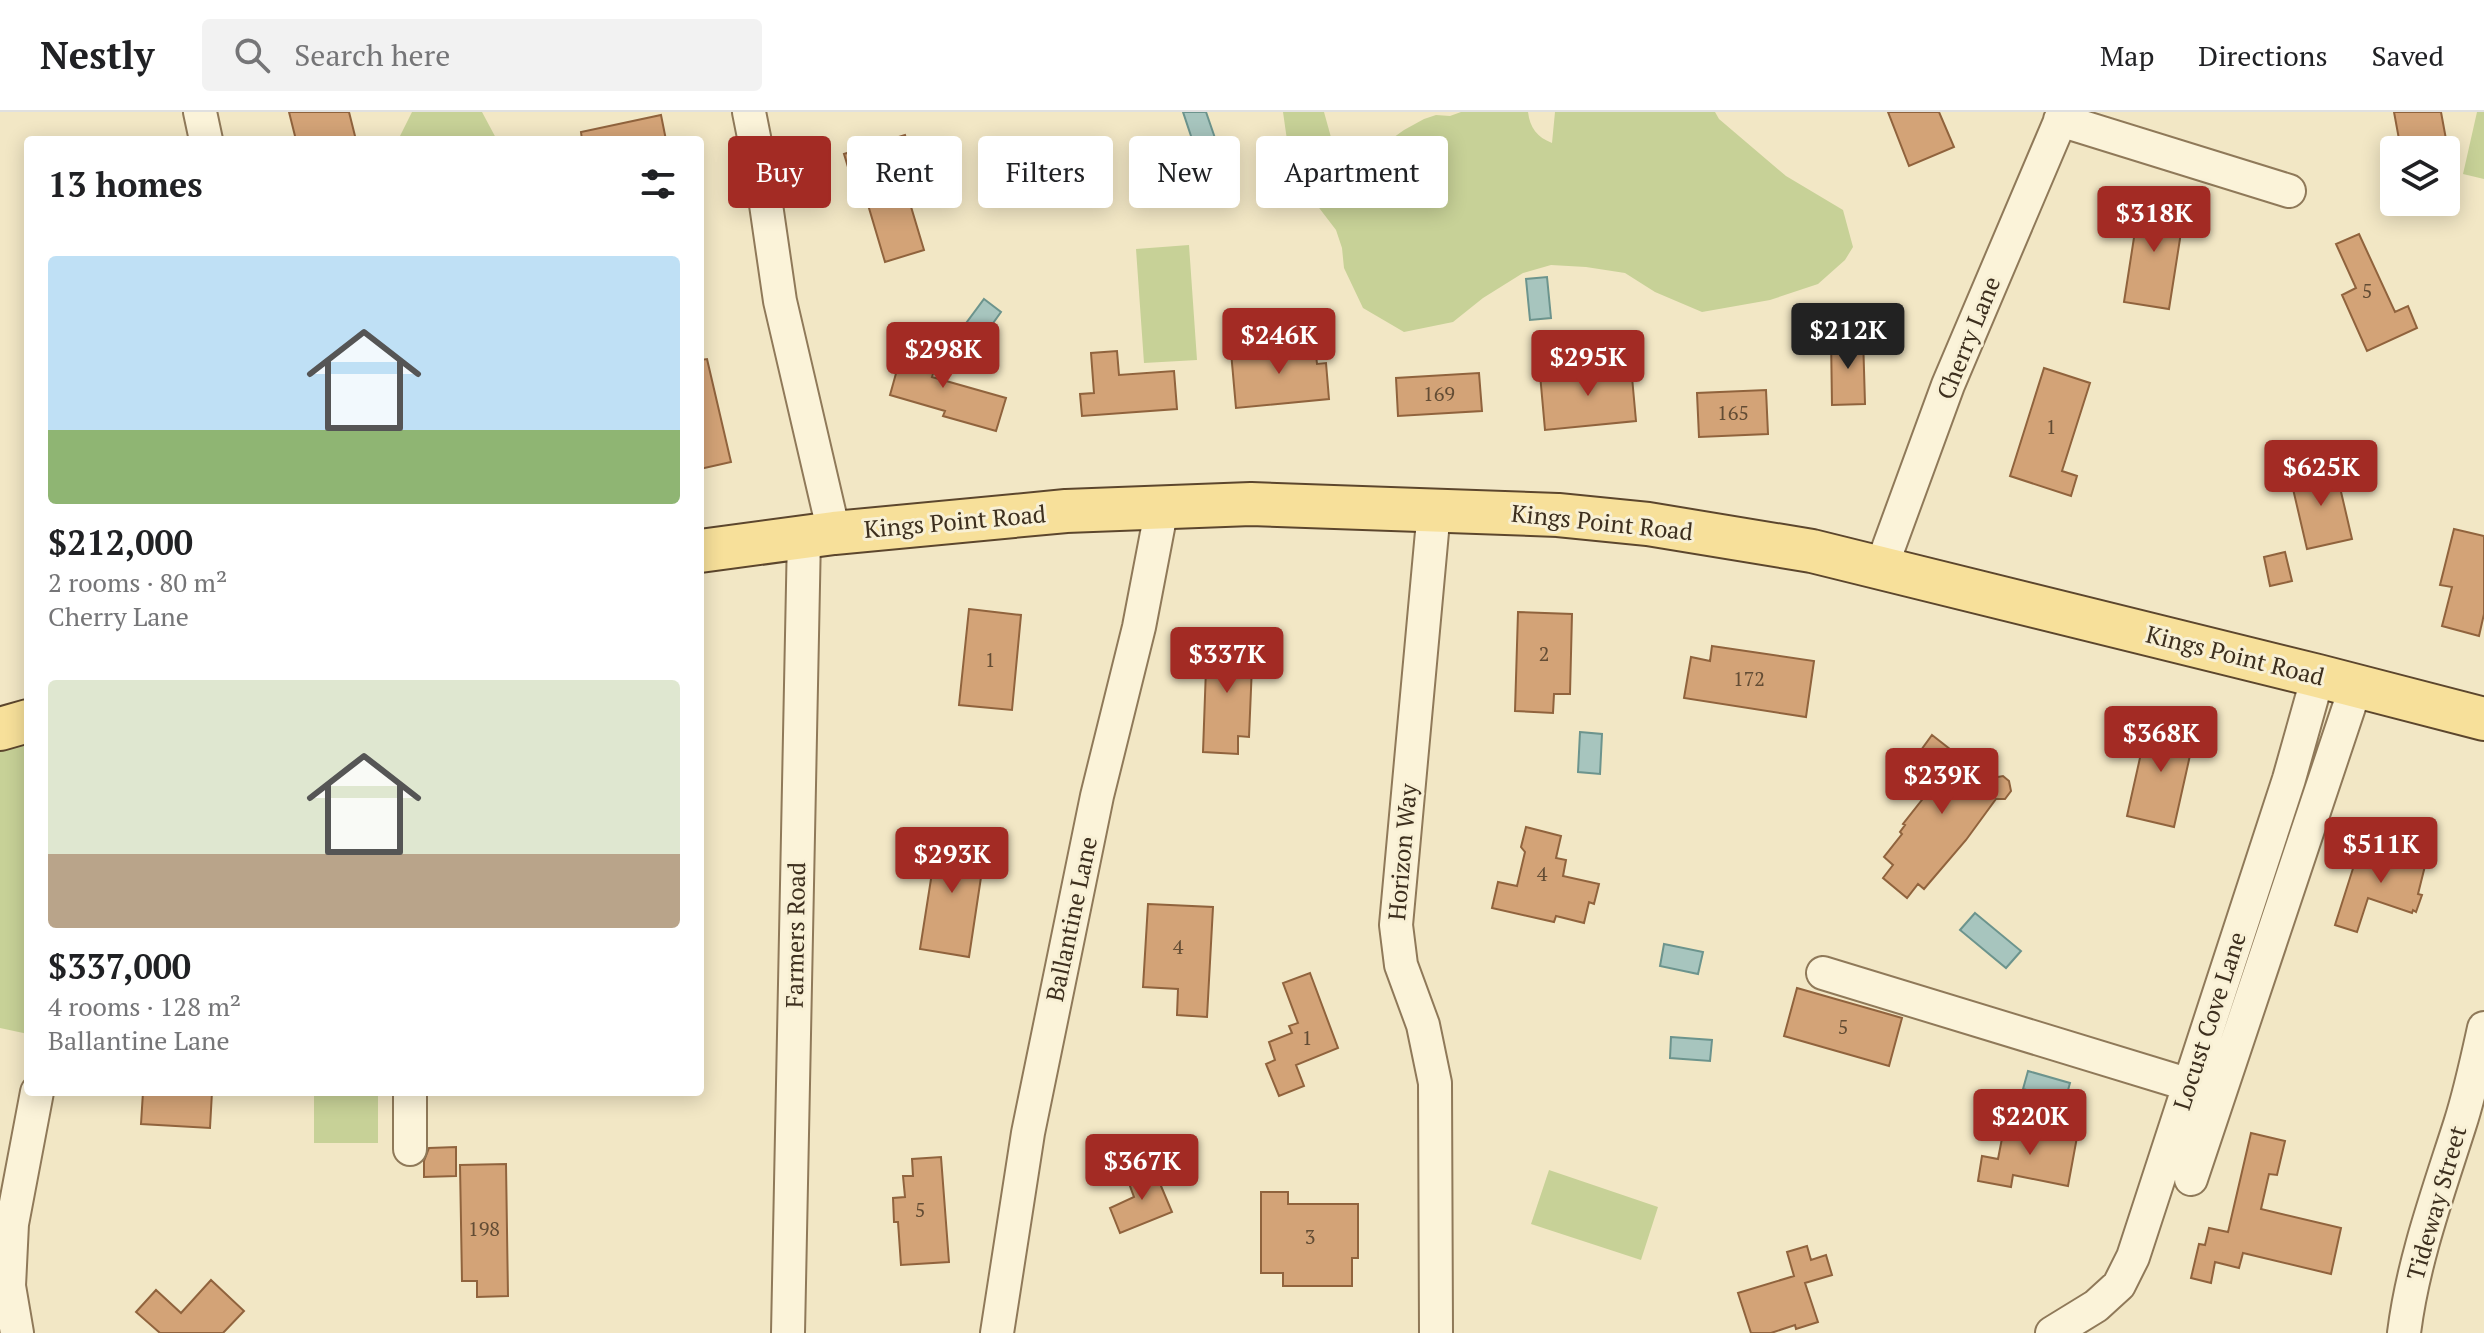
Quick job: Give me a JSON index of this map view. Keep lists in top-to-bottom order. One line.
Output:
{"streets":{"main road":["Kings Point Road"],"street":["Cherry Lane","Horizon Way","Ballantine Lane","Farmers Road","Locust Cove Lane","Tideway Street"]},"crossings":[["Cherry Lane","Kings Point Road"],["Kings Point Road","Horizon Way"],["Kings Point Road","Ballantine Lane"],["Kings Point Road","Farmers Road"],["Kings Point Road","Locust Cove Lane"]],"house_numbers":["5","169","165","1","2","1","172","4","4","5","1","5","198","3"],"page":{"header":"Nestly","search":"Search here","nav":["Map","Directions","Saved"],"chip":["Buy","Rent","Filters","New","Apartment"],"heading":"13 homes","price":["$318K","$212K","$246K","$298K","$295K","$625K","$337K","$368K","$239K","$511K","$293K","$220K","$367K"],"list":[{"name":"$212,000","note":"2 rooms · 80 m² · Cherry Lane"},{"name":"$337,000","note":"4 rooms · 128 m² · Ballantine Lane"}]}}
